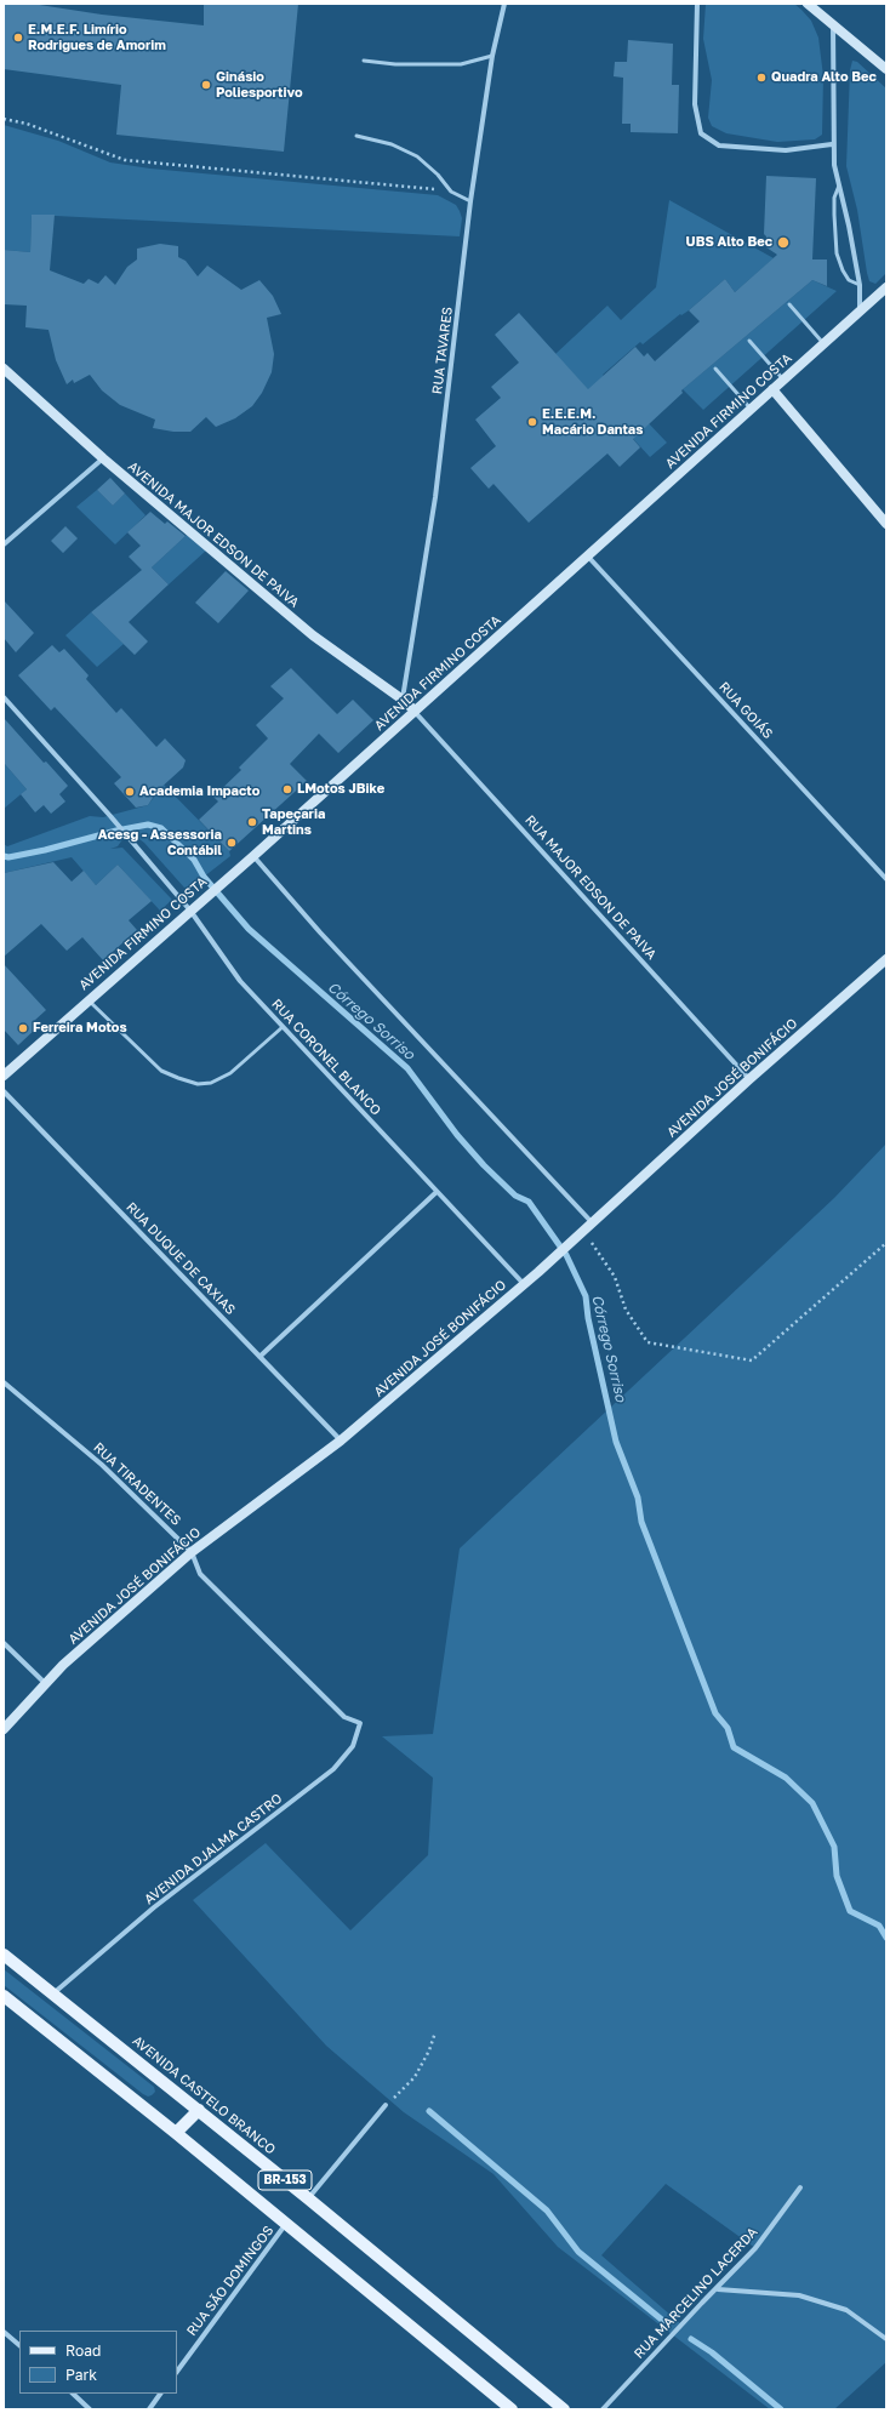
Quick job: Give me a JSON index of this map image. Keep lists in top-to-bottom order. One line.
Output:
{"streets":{"main road":["AVENIDA CASTELO BRANCO","BR-153"],"street":["RUA TAVARES","AVENIDA FIRMINO COSTA","AVENIDA MAJOR EDSON DE PAIVA","RUA GOIÁS","RUA MAJOR EDSON DE PAIVA","RUA CORONEL BLANCO","AVENIDA JOSÉ BONIFÁCIO","RUA DUQUE DE CAXIAS","RUA TIRADENTES","AVENIDA DJALMA CASTRO","RUA SÃO DOMINGOS","RUA MARCELINO LACERDA"]},"crossings":[["RUA TAVARES","AVENIDA MAJOR EDSON DE PAIVA"],["AVENIDA FIRMINO COSTA","AVENIDA MAJOR EDSON DE PAIVA"],["AVENIDA FIRMINO COSTA","RUA GOIÁS"],["AVENIDA FIRMINO COSTA","RUA MAJOR EDSON DE PAIVA"],["AVENIDA FIRMINO COSTA","RUA CORONEL BLANCO"],["AVENIDA MAJOR EDSON DE PAIVA","RUA MAJOR EDSON DE PAIVA"],["RUA MAJOR EDSON DE PAIVA","AVENIDA JOSÉ BONIFÁCIO"],["RUA CORONEL BLANCO","AVENIDA JOSÉ BONIFÁCIO"],["AVENIDA JOSÉ BONIFÁCIO","RUA DUQUE DE CAXIAS"],["AVENIDA JOSÉ BONIFÁCIO","RUA TIRADENTES"],["RUA TIRADENTES","AVENIDA DJALMA CASTRO"],["AVENIDA DJALMA CASTRO","AVENIDA CASTELO BRANCO"],["BR-153","RUA SÃO DOMINGOS"]],"water":["Córrego Sorriso"],"places":["E.M.E.F. Limírio Rodrigues de Amorim","Quadra Alto Bec","Ginásio Poliesportivo","UBS Alto Bec","E.E.E.M. Macário Dantas","LMotos JBike","Academia Impacto","Tapeçaria Martins","Acesg - Assessoria Contábil","Ferreira Motos"],"legend":["Road","Park"]}
